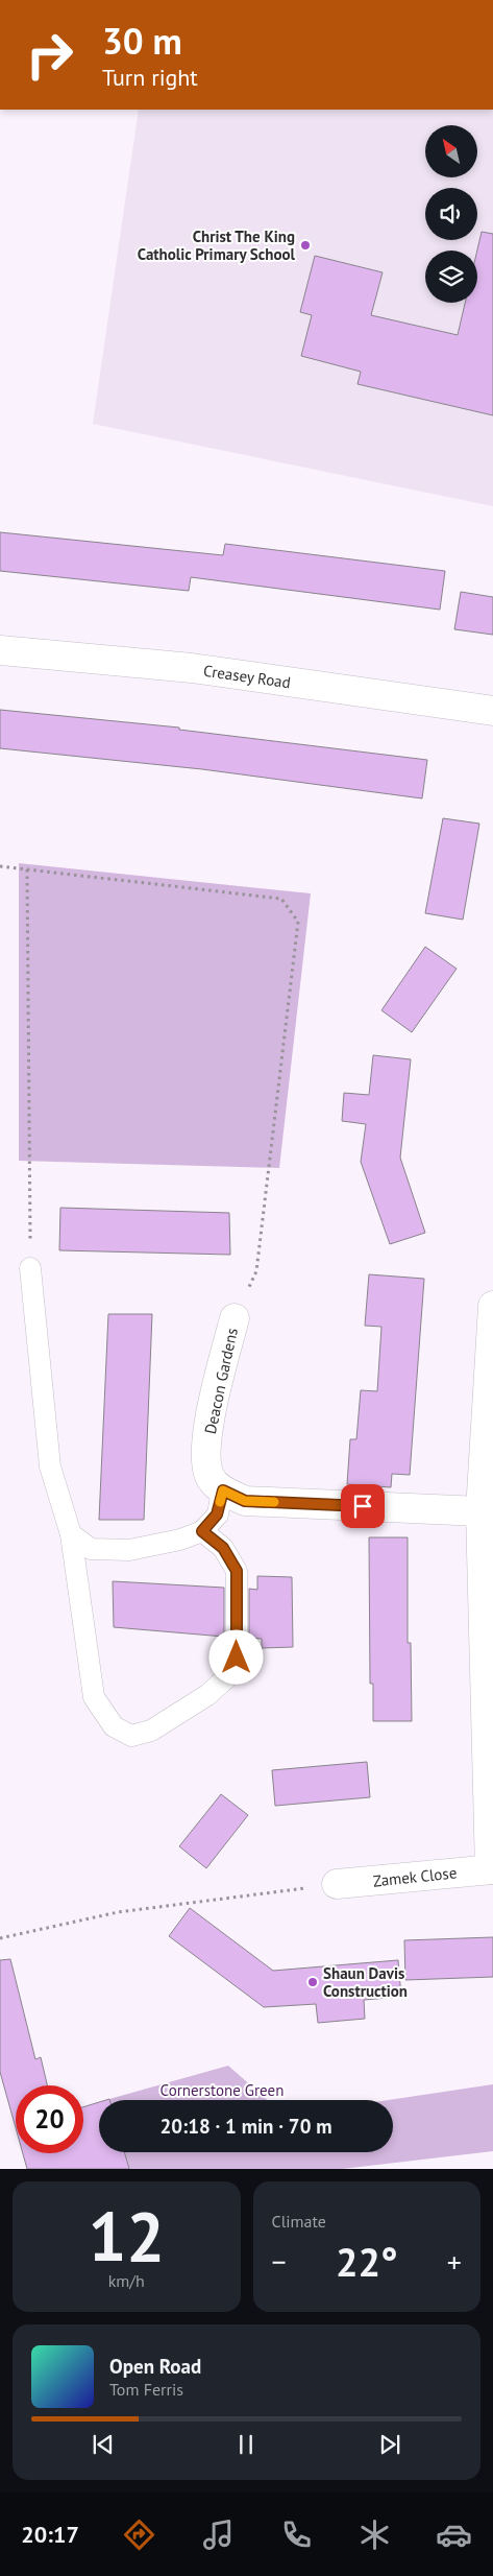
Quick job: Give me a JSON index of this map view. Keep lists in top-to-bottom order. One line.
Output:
{"streets":{"street":["Creasey Road","Deacon Gardens","Zamek Close"]},"parks":["Cornerstone Green"],"places":["Christ The King Catholic Primary School","Shaun Davis Construction"],"north":"top left","page":{"turn":["30 m","Turn right"],"limit":"20","trip":"20:18 · 1 min · 70 m","tile":[["12","km/h"],"Climate"],"heat":["−","22°","+"],"song":["Open Road","Tom Ferris"],"tabs":"20:17"}}
